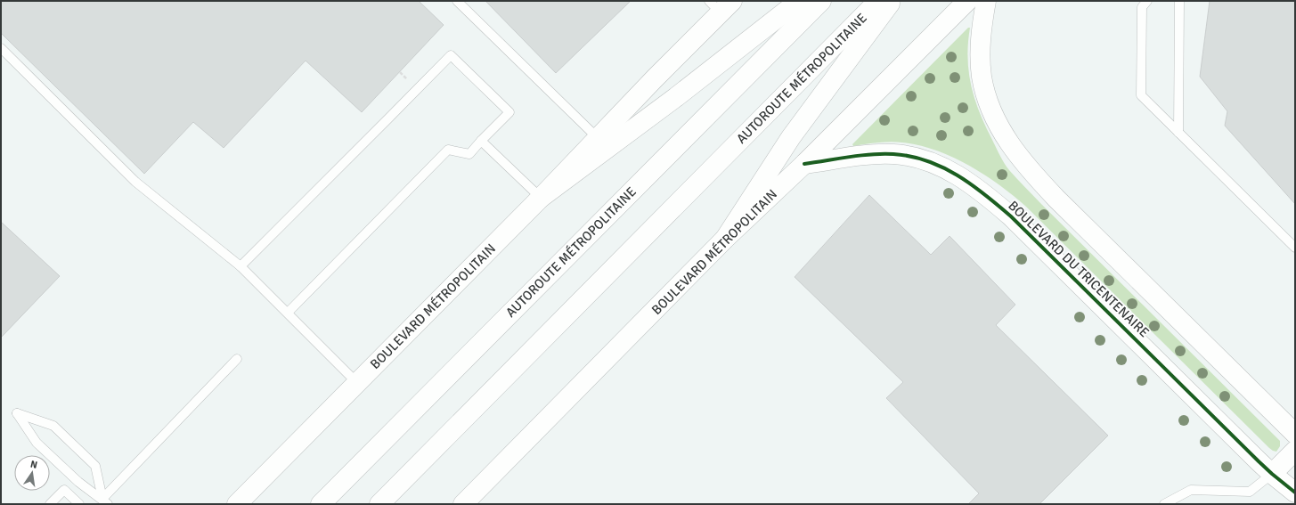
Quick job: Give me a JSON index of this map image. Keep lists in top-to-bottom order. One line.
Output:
{"streets":{"main road":["AUTOROUTE MÉTROPOLITAINE","BOULEVARD MÉTROPOLITAIN","BOULEVARD DU TRICENTENAIRE"]},"crossings":[["BOULEVARD MÉTROPOLITAIN","BOULEVARD DU TRICENTENAIRE"]],"north":"top"}
